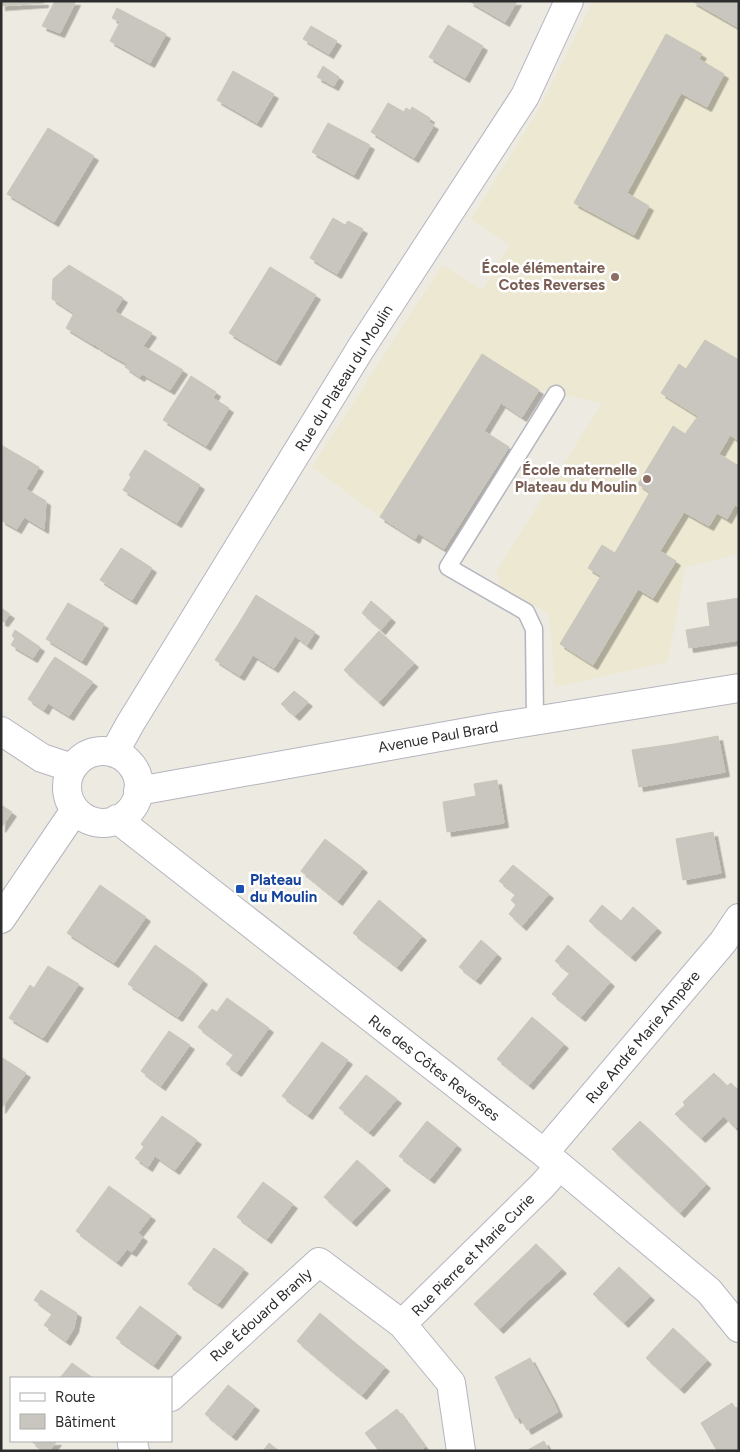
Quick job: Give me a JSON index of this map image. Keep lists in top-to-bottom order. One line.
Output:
{"streets":{"street":["Rue du Plateau du Moulin","Avenue Paul Brard","Rue André Marie Ampère","Rue des Côtes Reverses","Rue Pierre et Marie Curie","Rue Édouard Branly"]},"crossings":[["Rue du Plateau du Moulin","Avenue Paul Brard"],["Rue du Plateau du Moulin","Rue des Côtes Reverses"],["Avenue Paul Brard","Rue des Côtes Reverses"],["Rue André Marie Ampère","Rue des Côtes Reverses"],["Rue André Marie Ampère","Rue Pierre et Marie Curie"],["Rue des Côtes Reverses","Rue Pierre et Marie Curie"],["Rue Pierre et Marie Curie","Rue Édouard Branly"]],"places":{"other":["École élémentaire Cotes Reverses","École maternelle Plateau du Moulin"],"transit":["Plateau du Moulin"]},"legend":["Route","Bâtiment"]}
